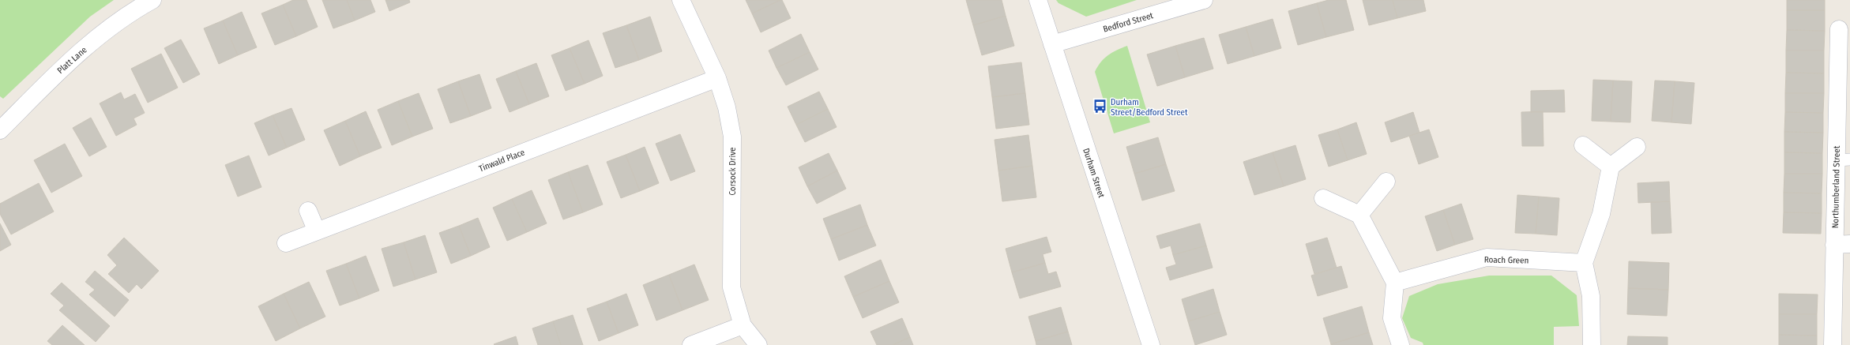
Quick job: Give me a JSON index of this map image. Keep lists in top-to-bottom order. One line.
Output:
{"streets":{"street":["Bedford Street","Platt Lane","Tinwald Place","Corsock Drive","Durham Street","Northumberland Street","Roach Green"]},"crossings":[["Bedford Street","Durham Street"],["Tinwald Place","Corsock Drive"]],"places":{"bus stop":["Durham Street/Bedford Street"]}}
